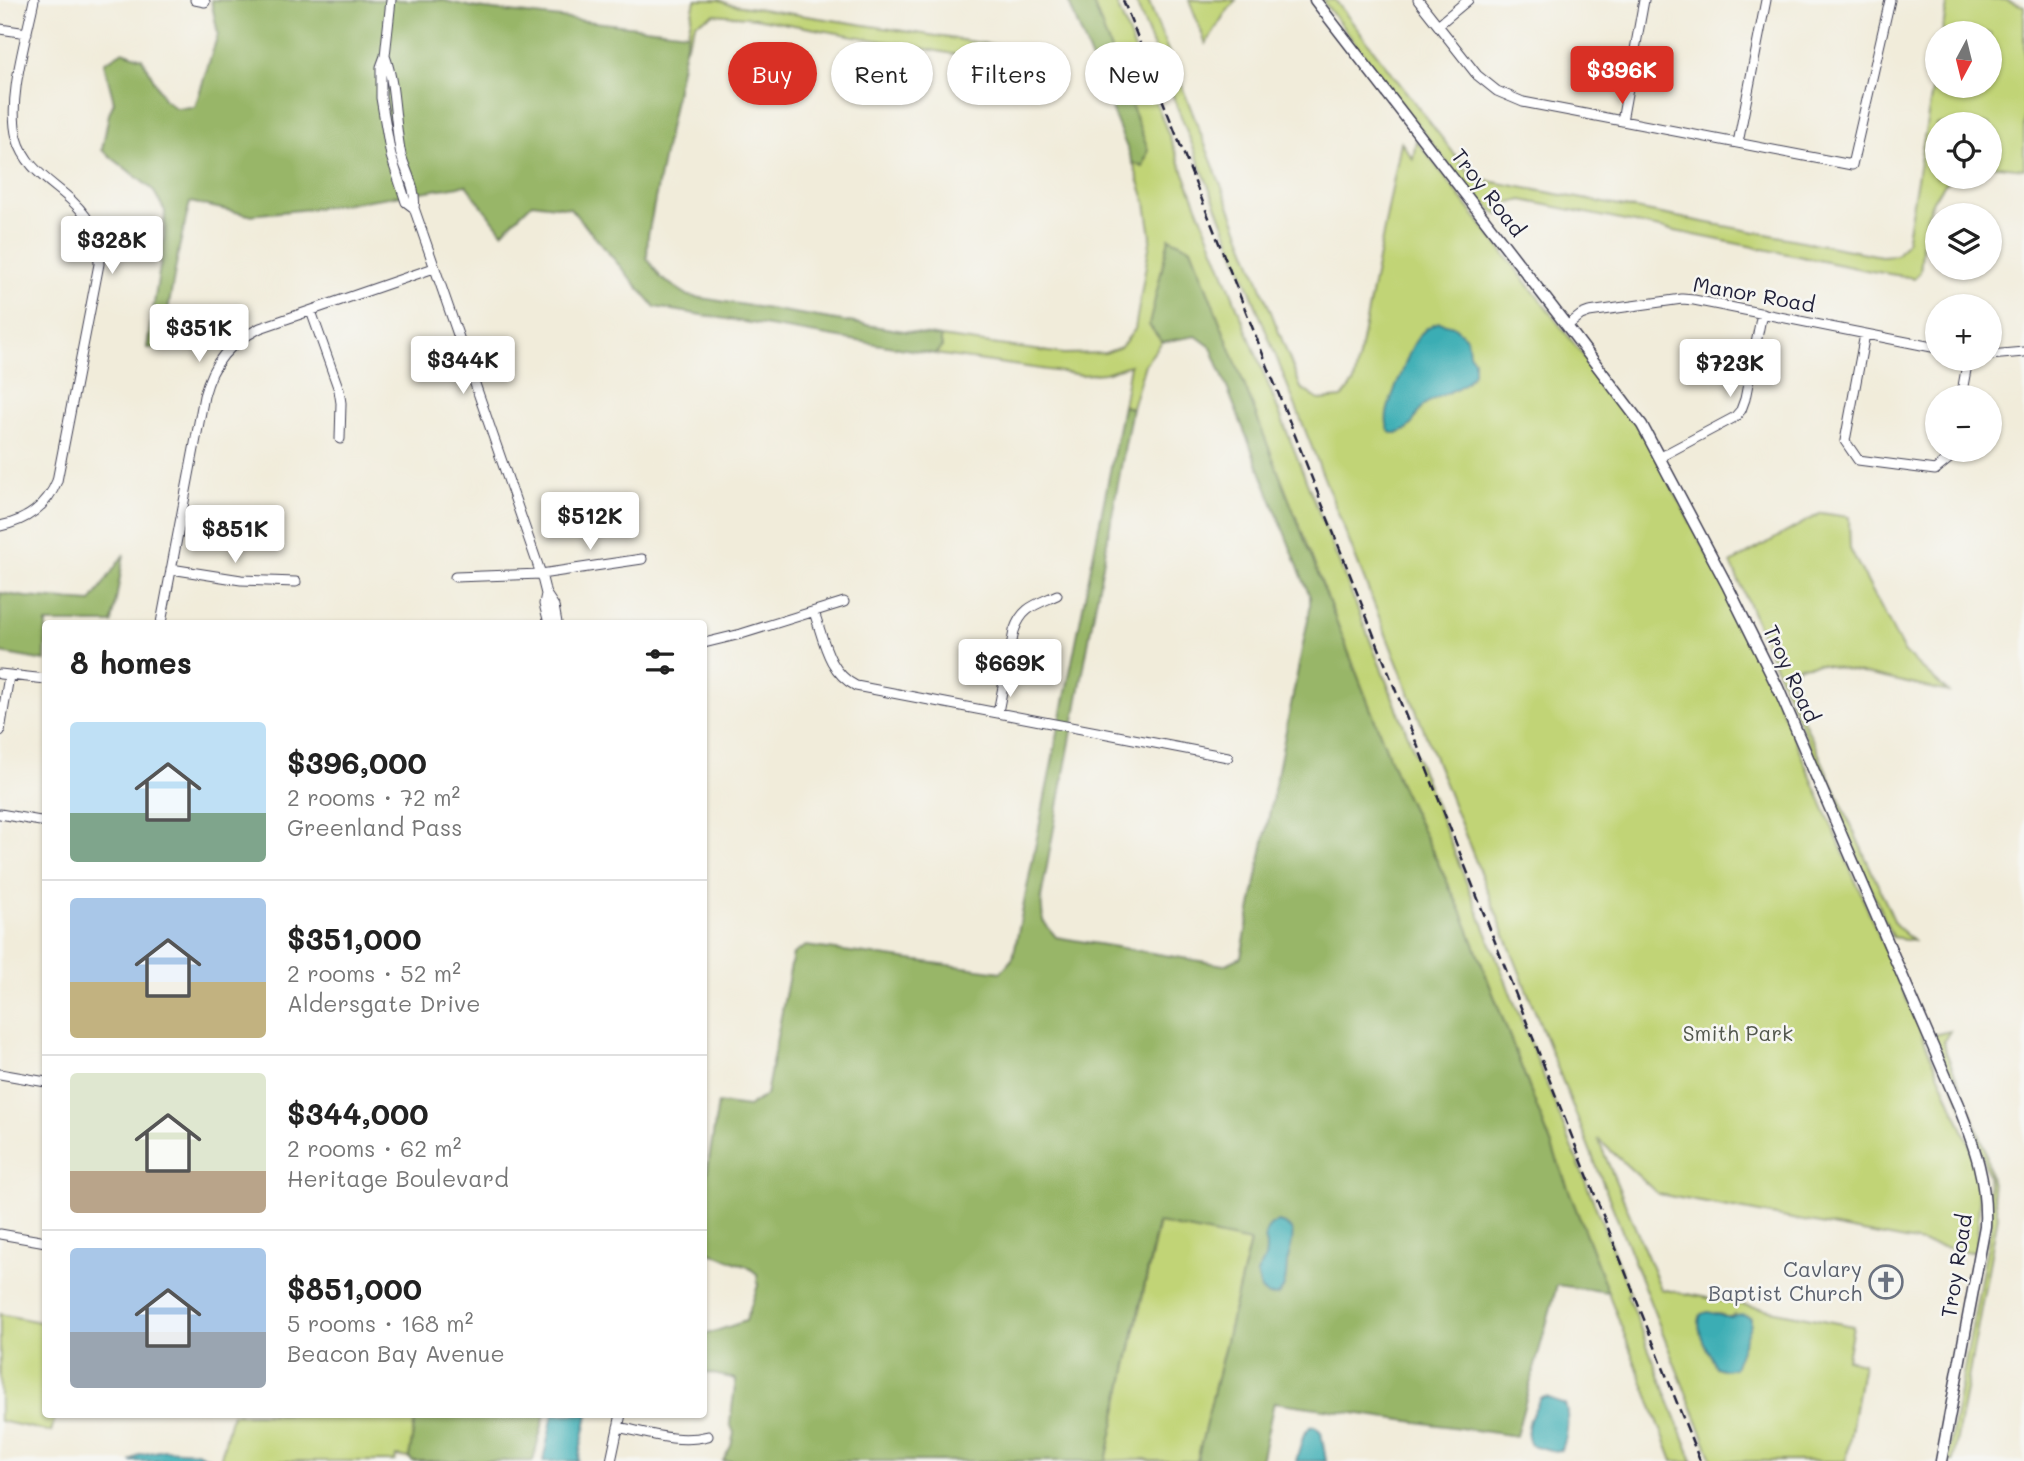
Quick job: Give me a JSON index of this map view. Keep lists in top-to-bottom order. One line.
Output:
{"streets":{"street":["Troy Road","Manor Road"]},"crossings":[["Troy Road","Manor Road"]],"parks":["Smith Park"],"places":{"church":["Cavlary Baptist Church"]},"north":"bottom","page":{"map_buttons":["+","−"],"chip":["Buy","Rent","Filters","New"],"price":["$396K","$328K","$351K","$344K","$723K","$512K","$851K","$669K"],"heading":"8 homes","list":[{"name":"$396,000","note":"2 rooms · 72 m² · Greenland Pass"},{"name":"$351,000","note":"2 rooms · 52 m² · Aldersgate Drive"},{"name":"$344,000","note":"2 rooms · 62 m² · Heritage Boulevard"},{"name":"$851,000","note":"5 rooms · 168 m² · Beacon Bay Avenue"}]}}
